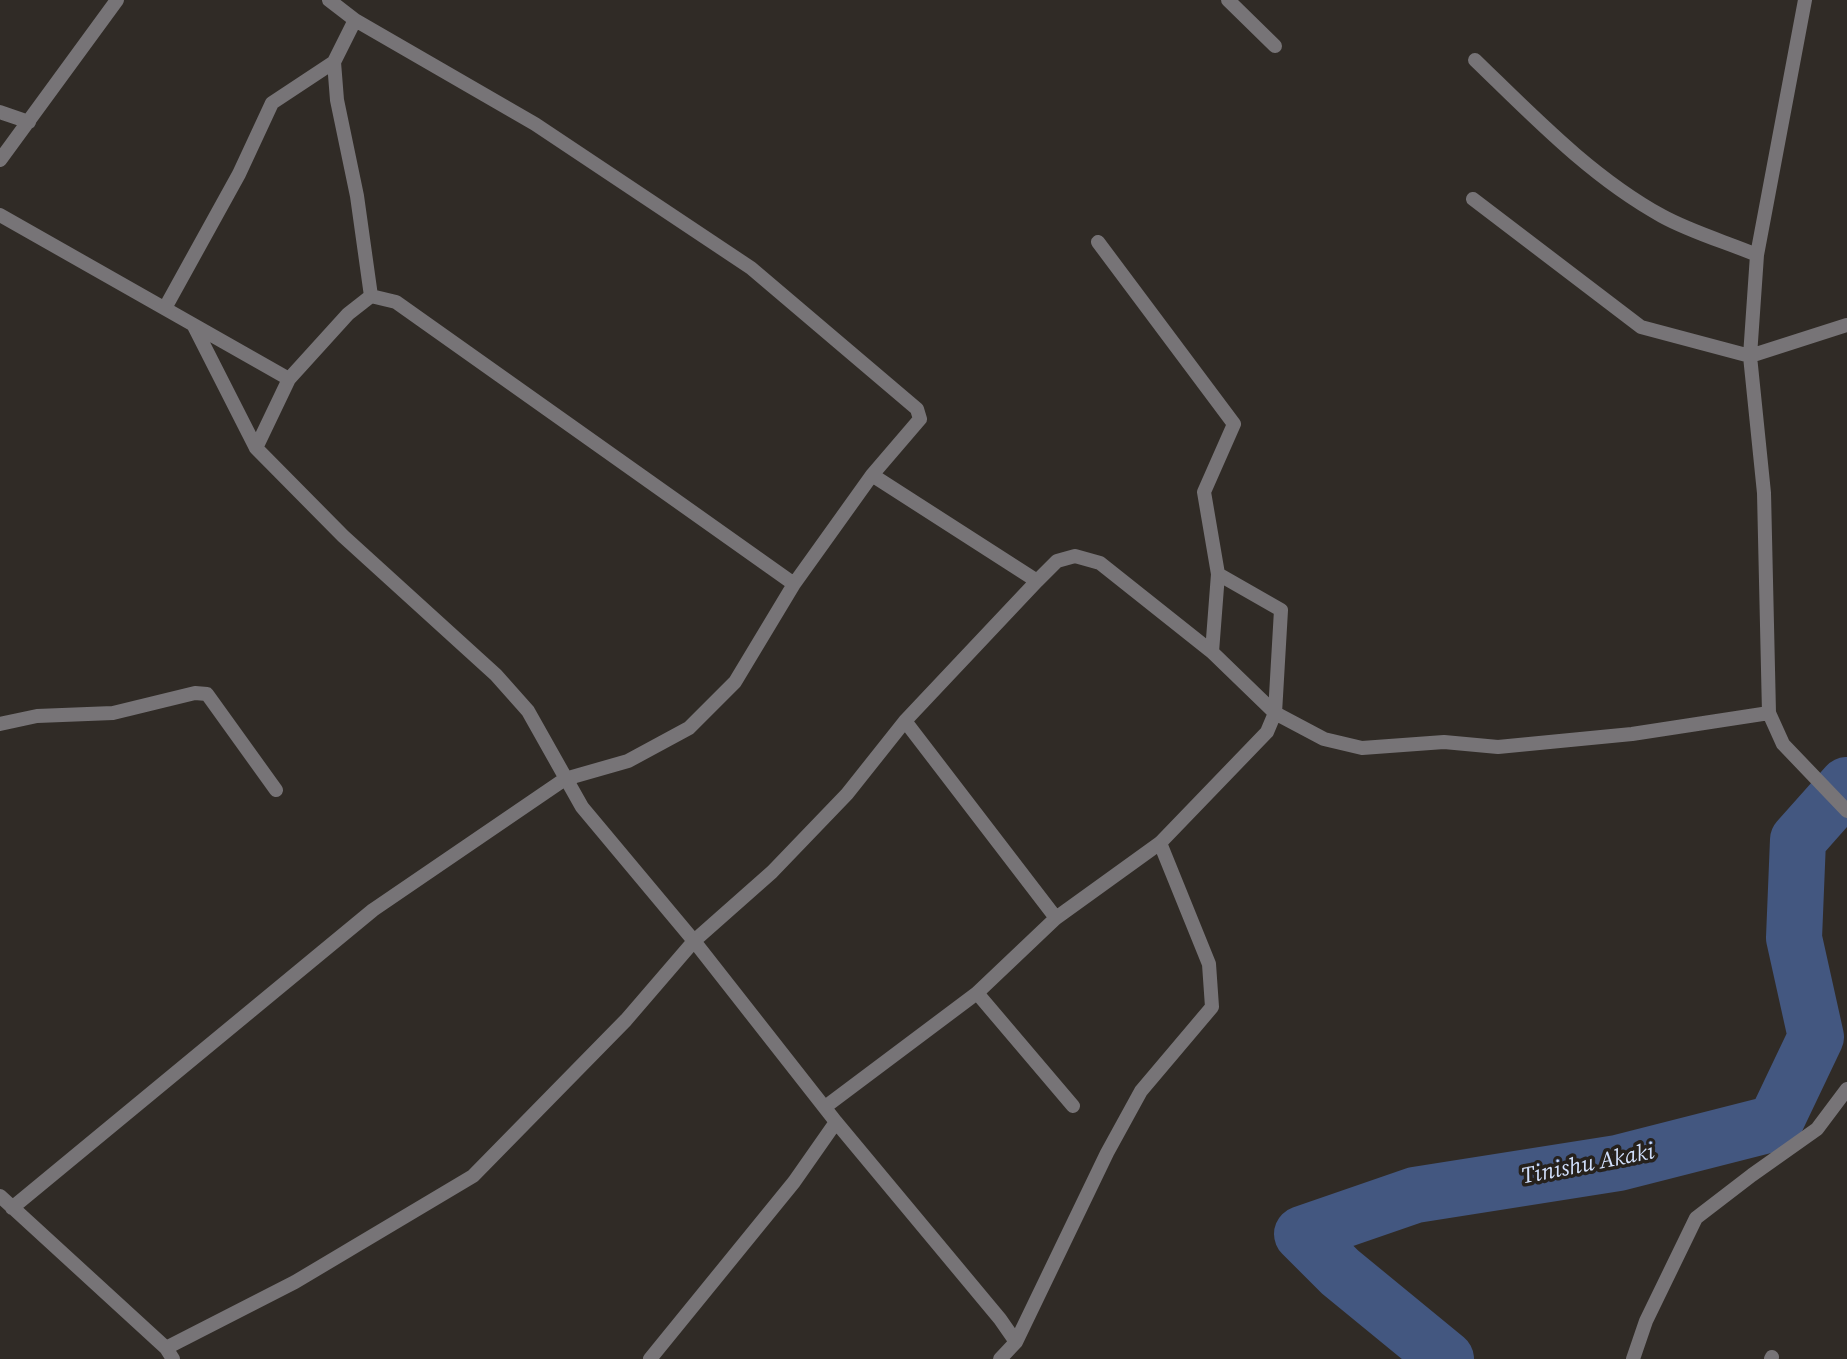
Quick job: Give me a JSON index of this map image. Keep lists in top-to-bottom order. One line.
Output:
{"water":["Tinishu Akaki"]}
